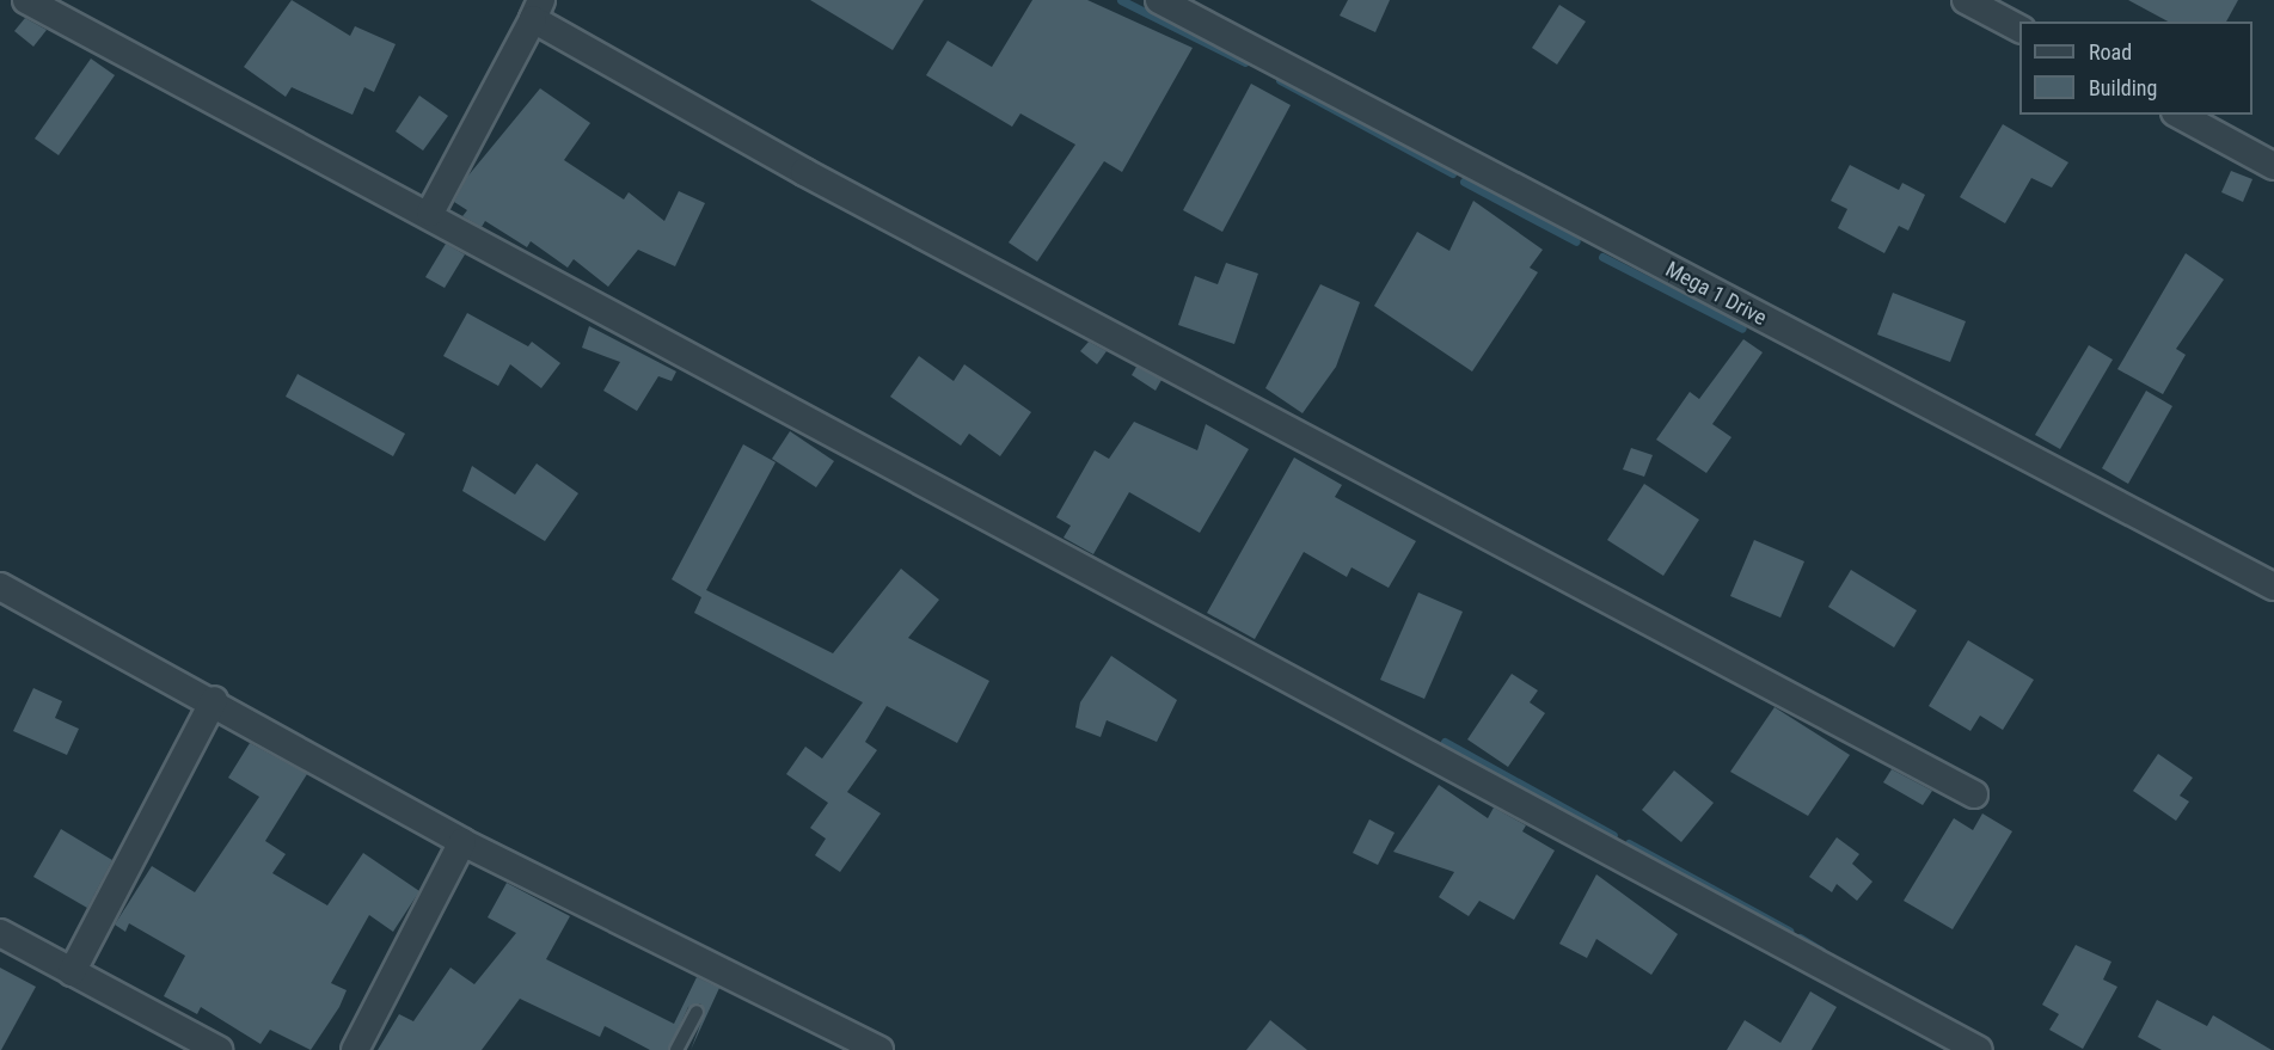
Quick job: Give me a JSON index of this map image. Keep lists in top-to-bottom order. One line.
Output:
{"streets":{"street":["Mega 1 Drive"]},"legend":["Road","Building"]}
